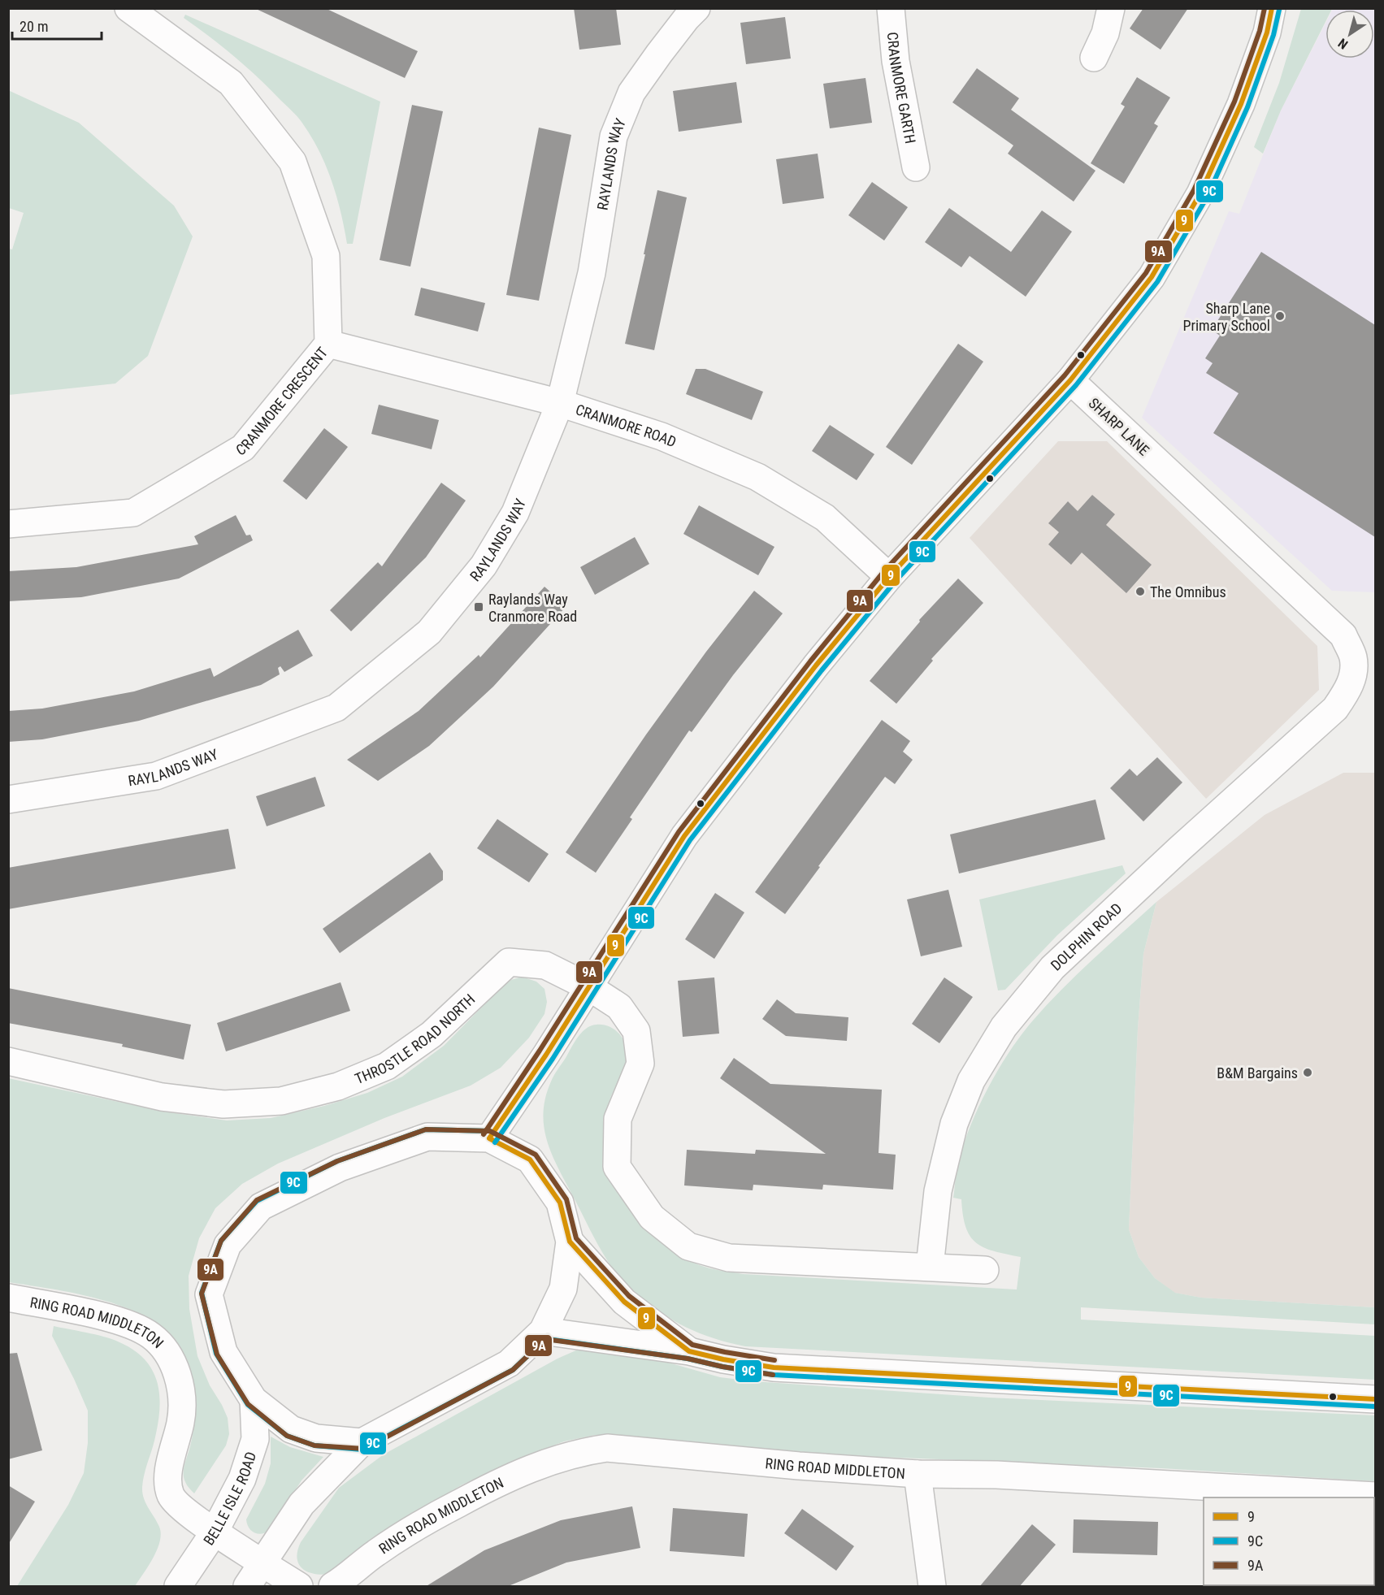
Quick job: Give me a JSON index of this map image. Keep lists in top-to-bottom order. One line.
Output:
{"streets":{"street":["CRANMORE GARTH","RAYLANDS WAY","CRANMORE CRESCENT","CRANMORE ROAD","SHARP LANE","DOLPHIN ROAD","THROSTLE ROAD NORTH","RING ROAD MIDDLETON","BELLE ISLE ROAD"]},"crossings":[["RAYLANDS WAY","CRANMORE ROAD"],["CRANMORE CRESCENT","CRANMORE ROAD"],["SHARP LANE","DOLPHIN ROAD"],["DOLPHIN ROAD","THROSTLE ROAD NORTH"],["RING ROAD MIDDLETON","BELLE ISLE ROAD"]],"places":{"other":["Sharp Lane Primary School","The Omnibus","B&M Bargains"],"transit":["Raylands Way Cranmore Road"]},"lines":["transit line 9","transit line 9A","transit line 9C"],"legend":["9","9C","9A"],"scale_bar":"20 m","north":"bottom left"}
